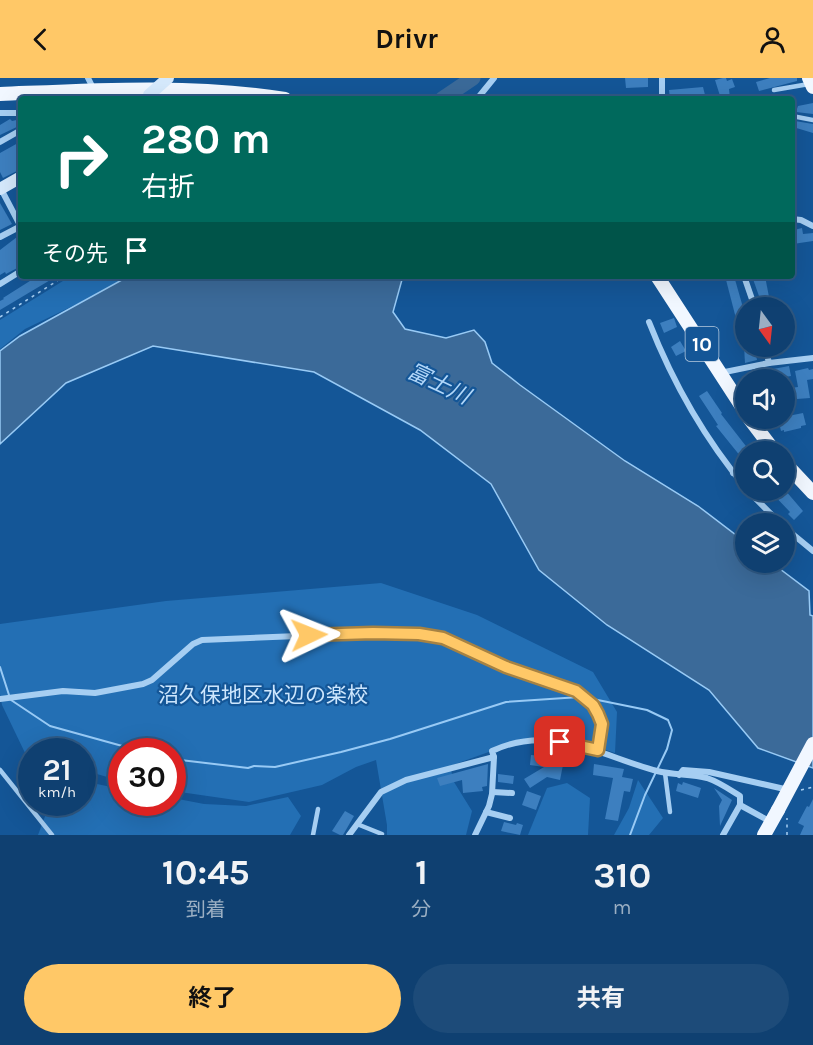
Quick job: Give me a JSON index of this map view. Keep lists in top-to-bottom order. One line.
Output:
{"streets":{"main road":["10"]},"water":["富士川"],"parks":["沼久保地区水辺の楽校"],"north":"bottom","page":{"header":"Drivr","turn":["280 m","右折"],"then":"その先","speed":"21 km/h","limit":"30","eta":["10:45","到着","1","分","310","m"],"buttons":["終了","共有"]}}
